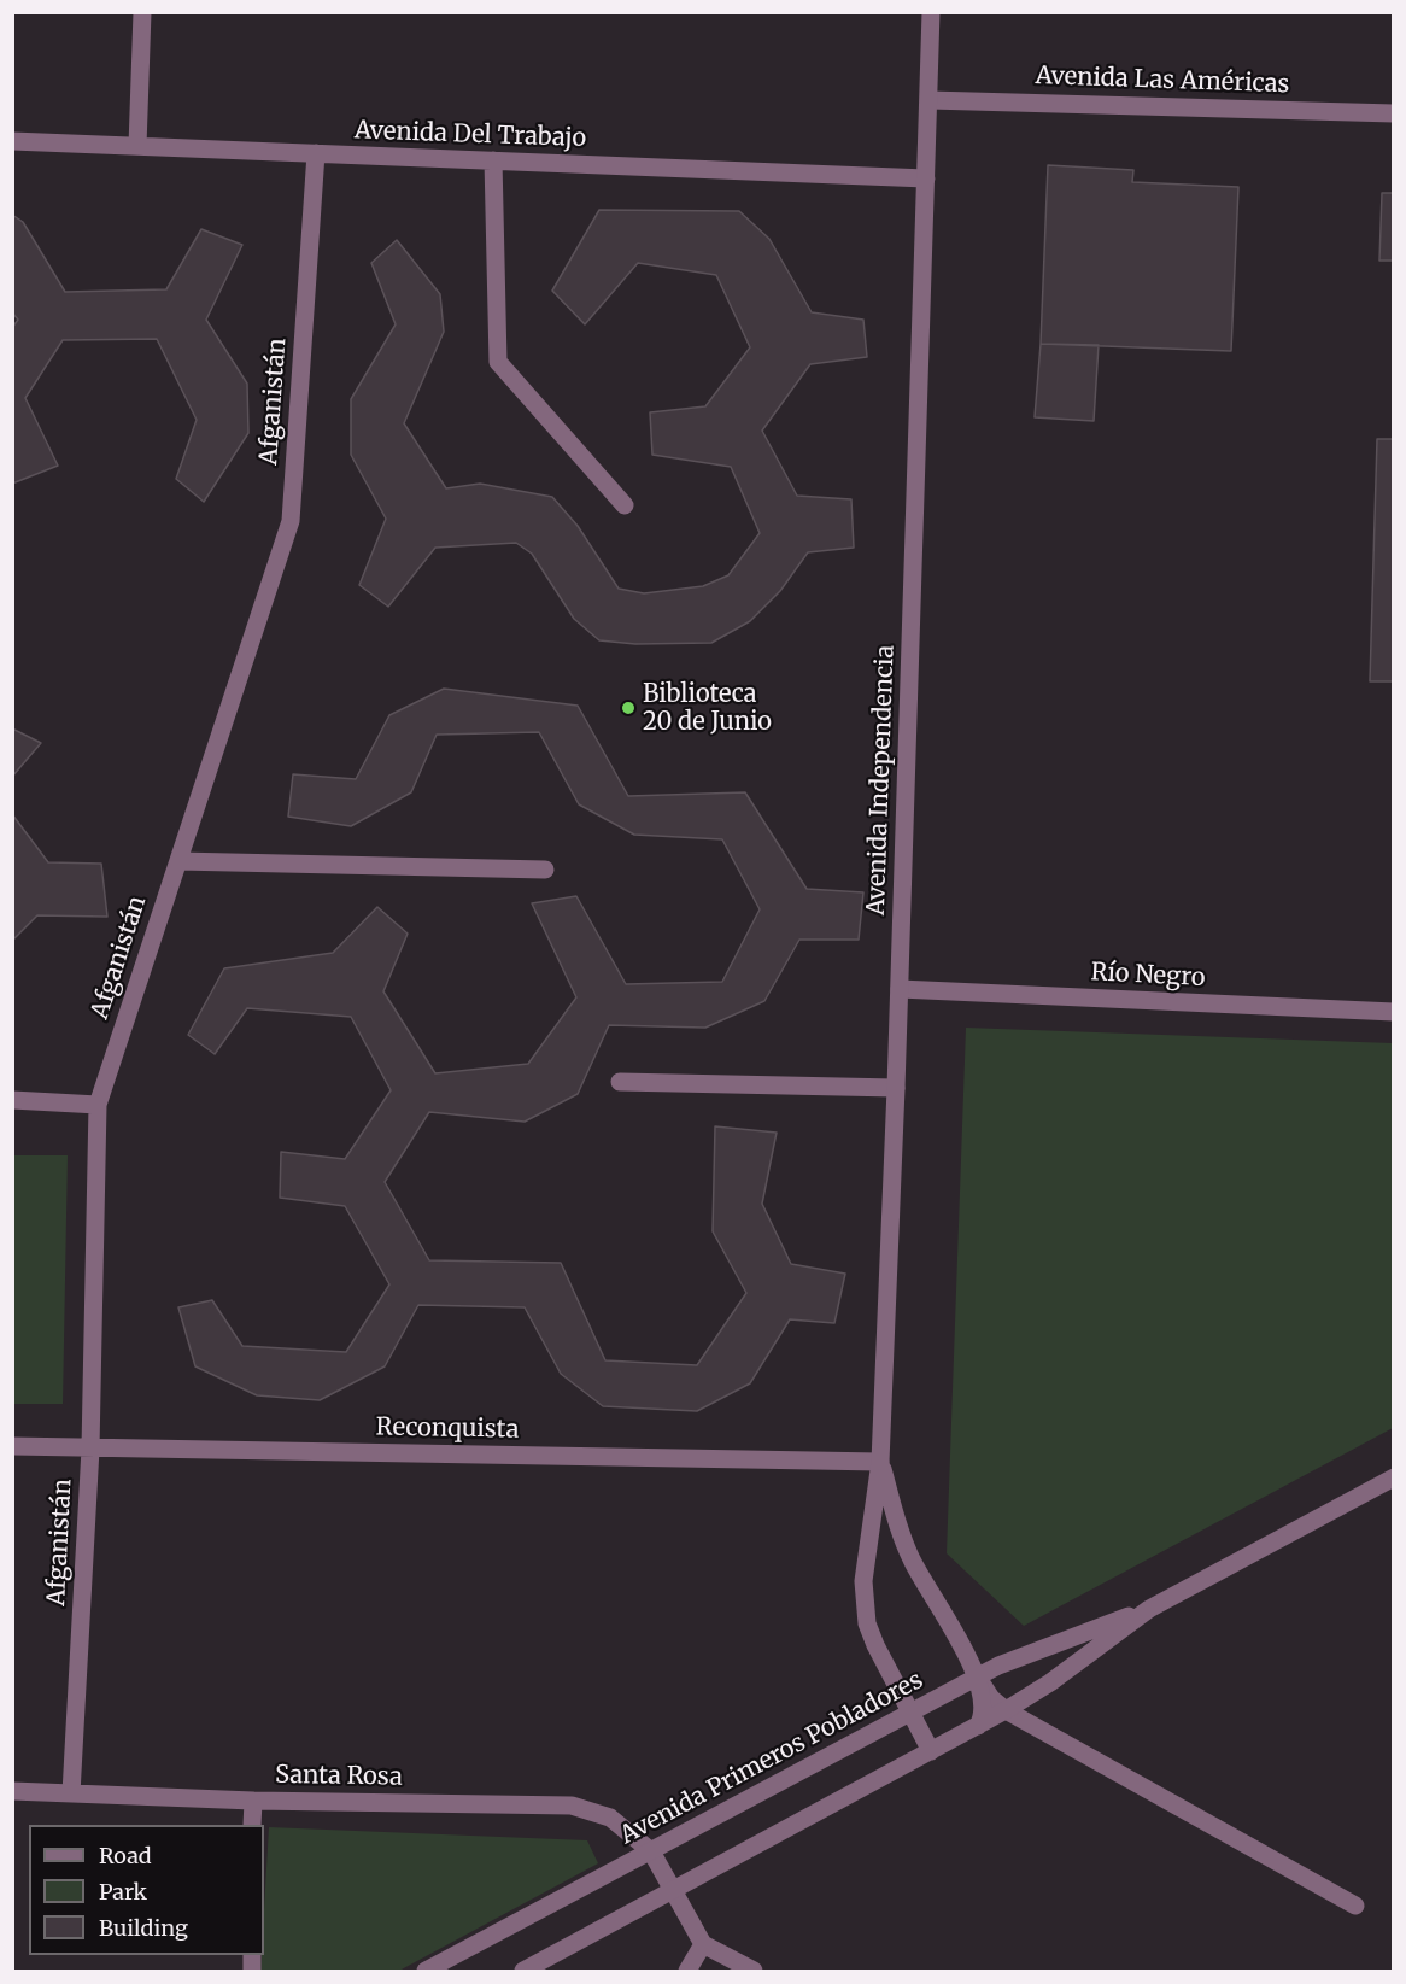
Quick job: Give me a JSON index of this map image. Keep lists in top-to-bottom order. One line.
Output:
{"streets":{"street":["Avenida Las Américas","Avenida Del Trabajo","Afganistán","Avenida Independencia","Río Negro","Reconquista","Avenida Primeros Pobladores","Santa Rosa"]},"crossings":[["Avenida Las Américas","Avenida Independencia"],["Avenida Del Trabajo","Afganistán"],["Avenida Del Trabajo","Avenida Independencia"],["Afganistán","Reconquista"],["Afganistán","Santa Rosa"],["Avenida Independencia","Río Negro"],["Avenida Independencia","Reconquista"],["Avenida Independencia","Avenida Primeros Pobladores"],["Avenida Primeros Pobladores","Santa Rosa"]],"places":["Biblioteca 20 de Junio"],"legend":["Road","Park","Building"]}
